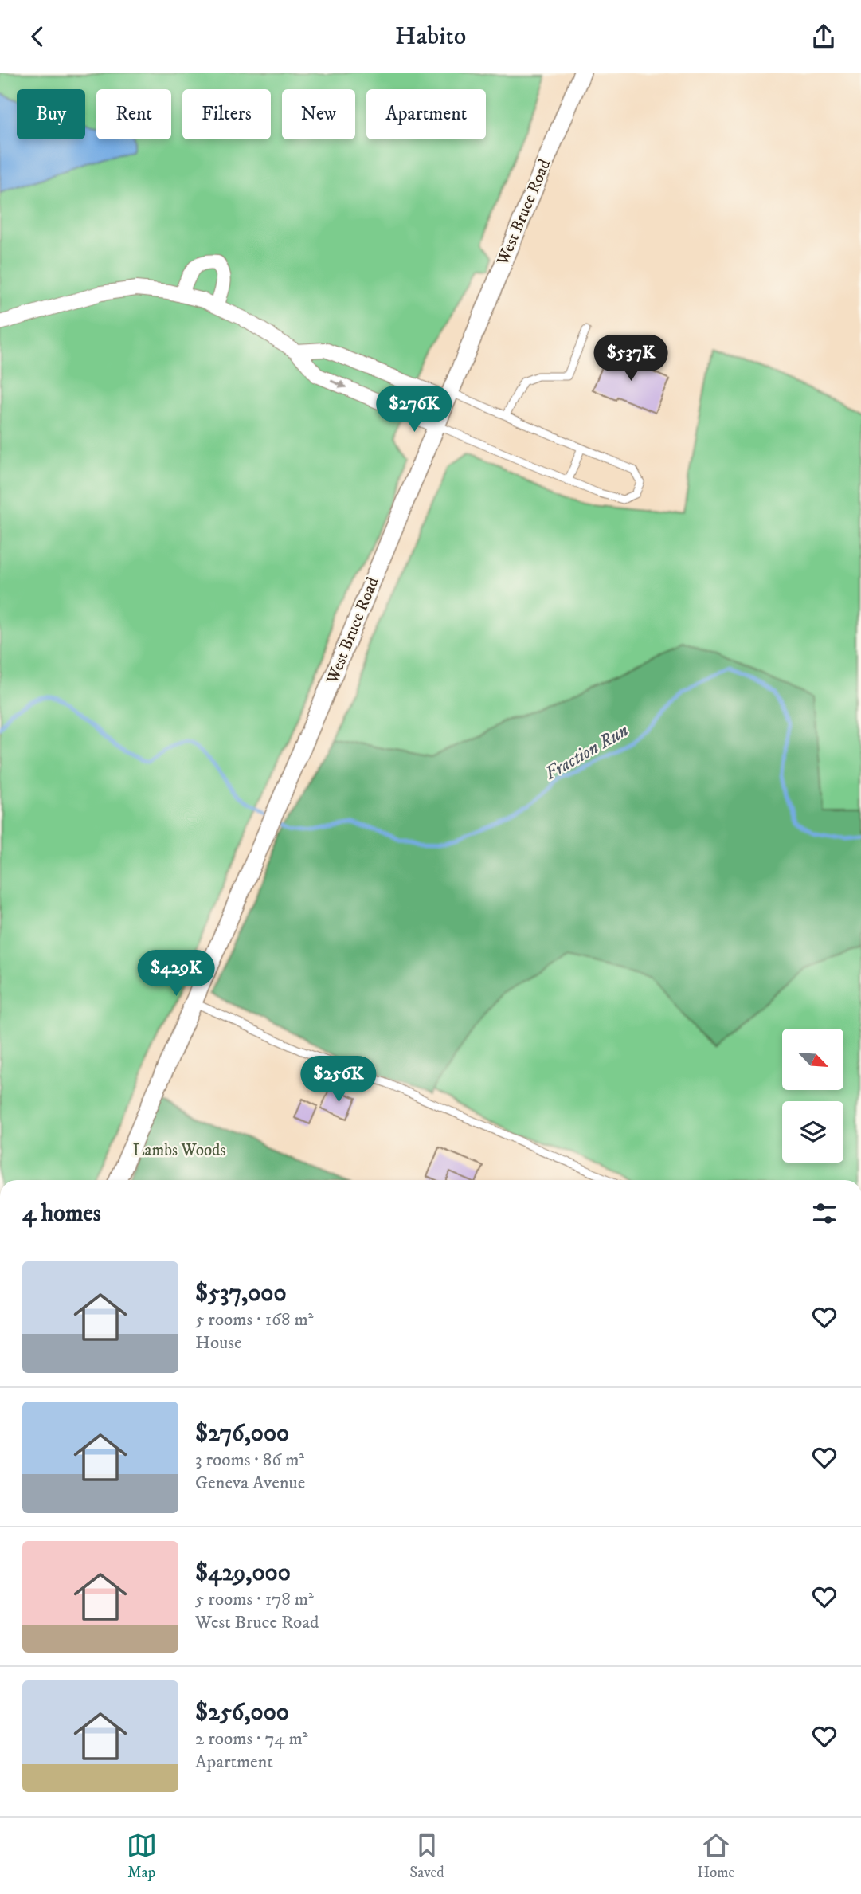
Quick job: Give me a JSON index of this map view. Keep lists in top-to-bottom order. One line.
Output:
{"streets":{"street":["West Bruce Road"]},"water":["Fraction Run"],"parks":["Lambs Woods"],"north":"bottom right","page":{"header":"Habito","chip":["Buy","Rent","Filters","New","Apartment"],"price":["$537K","$276K","$429K","$256K"],"heading":"4 homes","list":[{"name":"$537,000","note":"5 rooms · 168 m² · House"},{"name":"$276,000","note":"3 rooms · 86 m² · Geneva Avenue"},{"name":"$429,000","note":"5 rooms · 178 m² · West Bruce Road"},{"name":"$256,000","note":"2 rooms · 74 m² · Apartment"}],"tabs":["Map","Saved","Home"]}}
